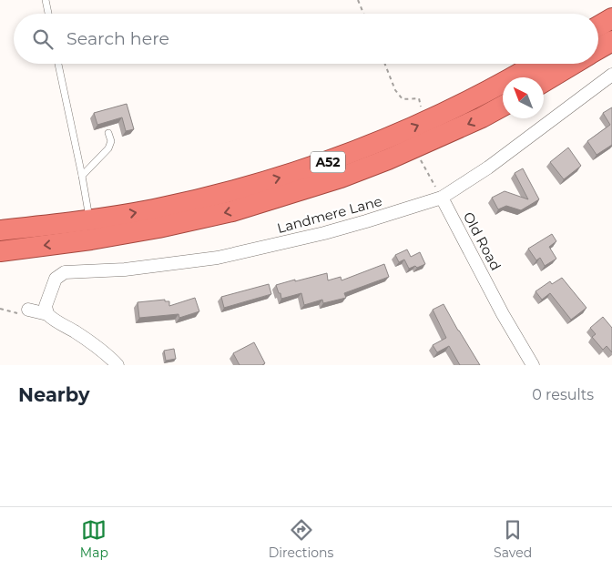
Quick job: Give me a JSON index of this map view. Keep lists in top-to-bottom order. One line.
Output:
{"streets":{"highway":["A52"],"street":["Landmere Lane","Old Road"]},"crossings":[["Landmere Lane","Old Road"]],"north":"top left","page":{"search":"Search here","heading":["Nearby","0 results"],"nav":["Map","Directions","Saved"]}}
